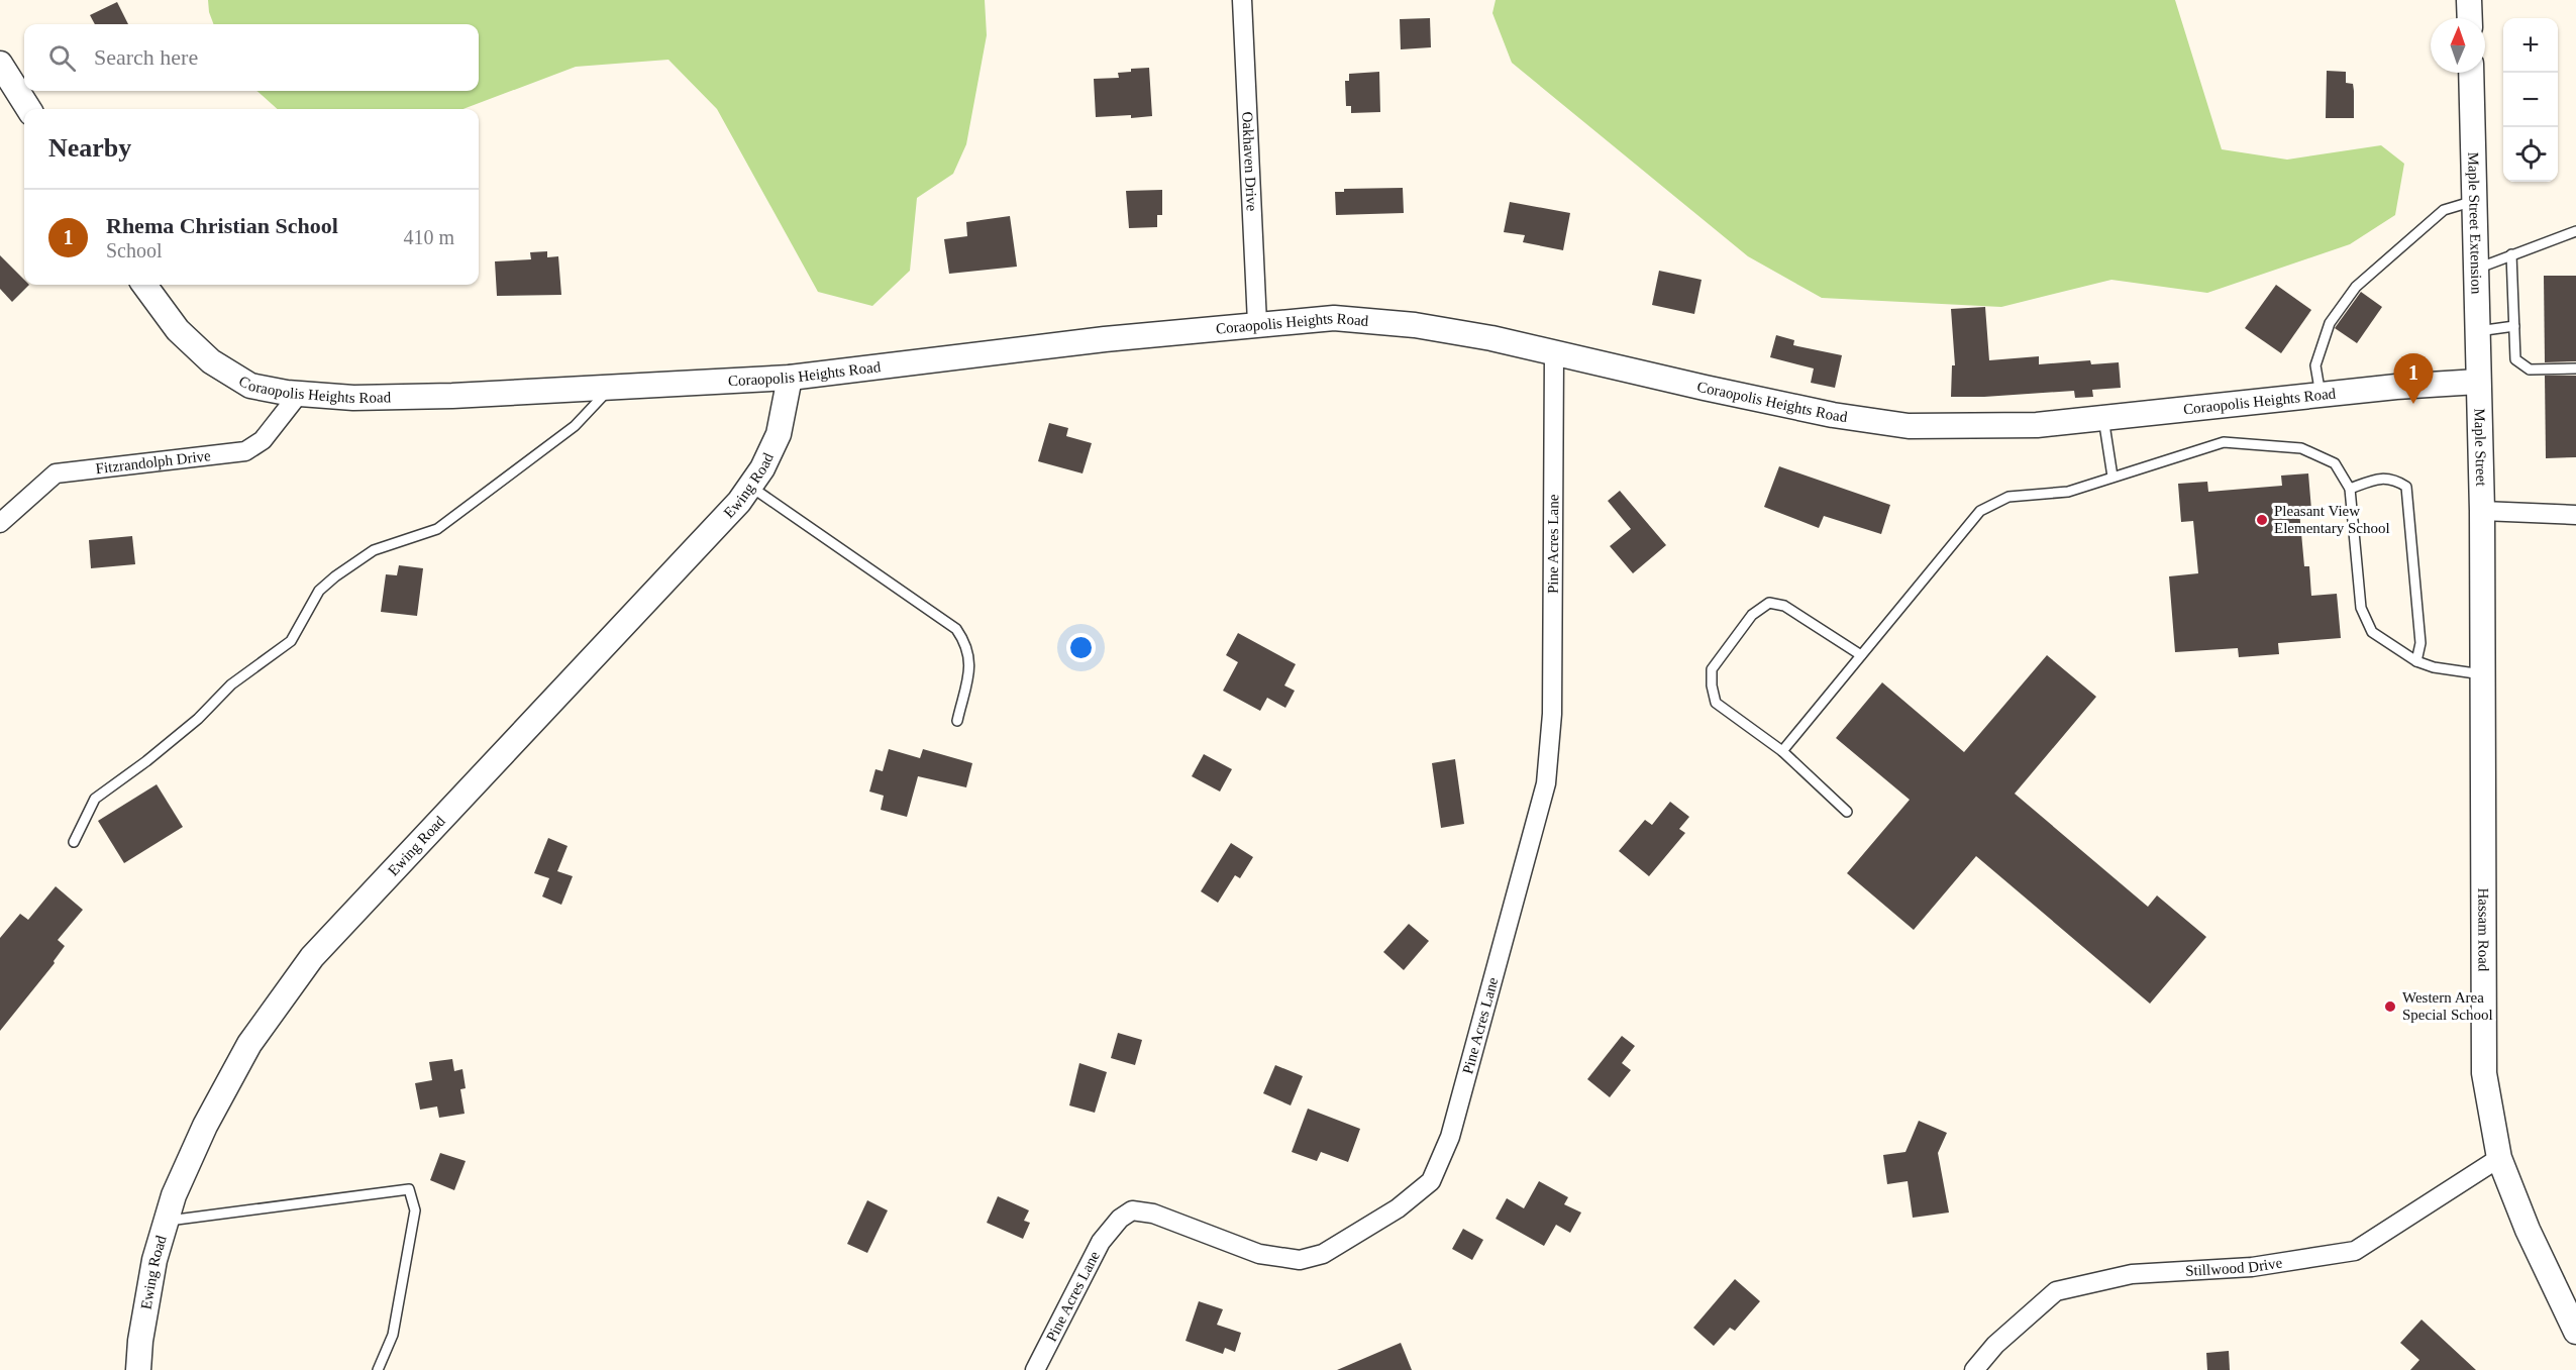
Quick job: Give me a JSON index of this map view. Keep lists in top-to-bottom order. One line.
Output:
{"streets":{"street":["Oakhaven Drive","Maple Street Extension","Coraopolis Heights Road","Maple Street","Fitzrandolph Drive","Ewing Road","Pine Acres Lane","Hassam Road","Stillwood Drive"]},"crossings":[["Oakhaven Drive","Coraopolis Heights Road"],["Maple Street Extension","Coraopolis Heights Road"],["Maple Street Extension","Maple Street"],["Coraopolis Heights Road","Maple Street"],["Coraopolis Heights Road","Fitzrandolph Drive"],["Coraopolis Heights Road","Ewing Road"],["Coraopolis Heights Road","Pine Acres Lane"],["Maple Street","Hassam Road"],["Hassam Road","Stillwood Drive"]],"places":["Pleasant View Elementary School","Western Area Special School"],"north":"top","page":{"map_buttons":["+","−"],"search":"Search here","heading":"Nearby","list":[{"mark":"1","name":"Rhema Christian School","note":"School","value":"410 m"}],"pins":"1"}}
